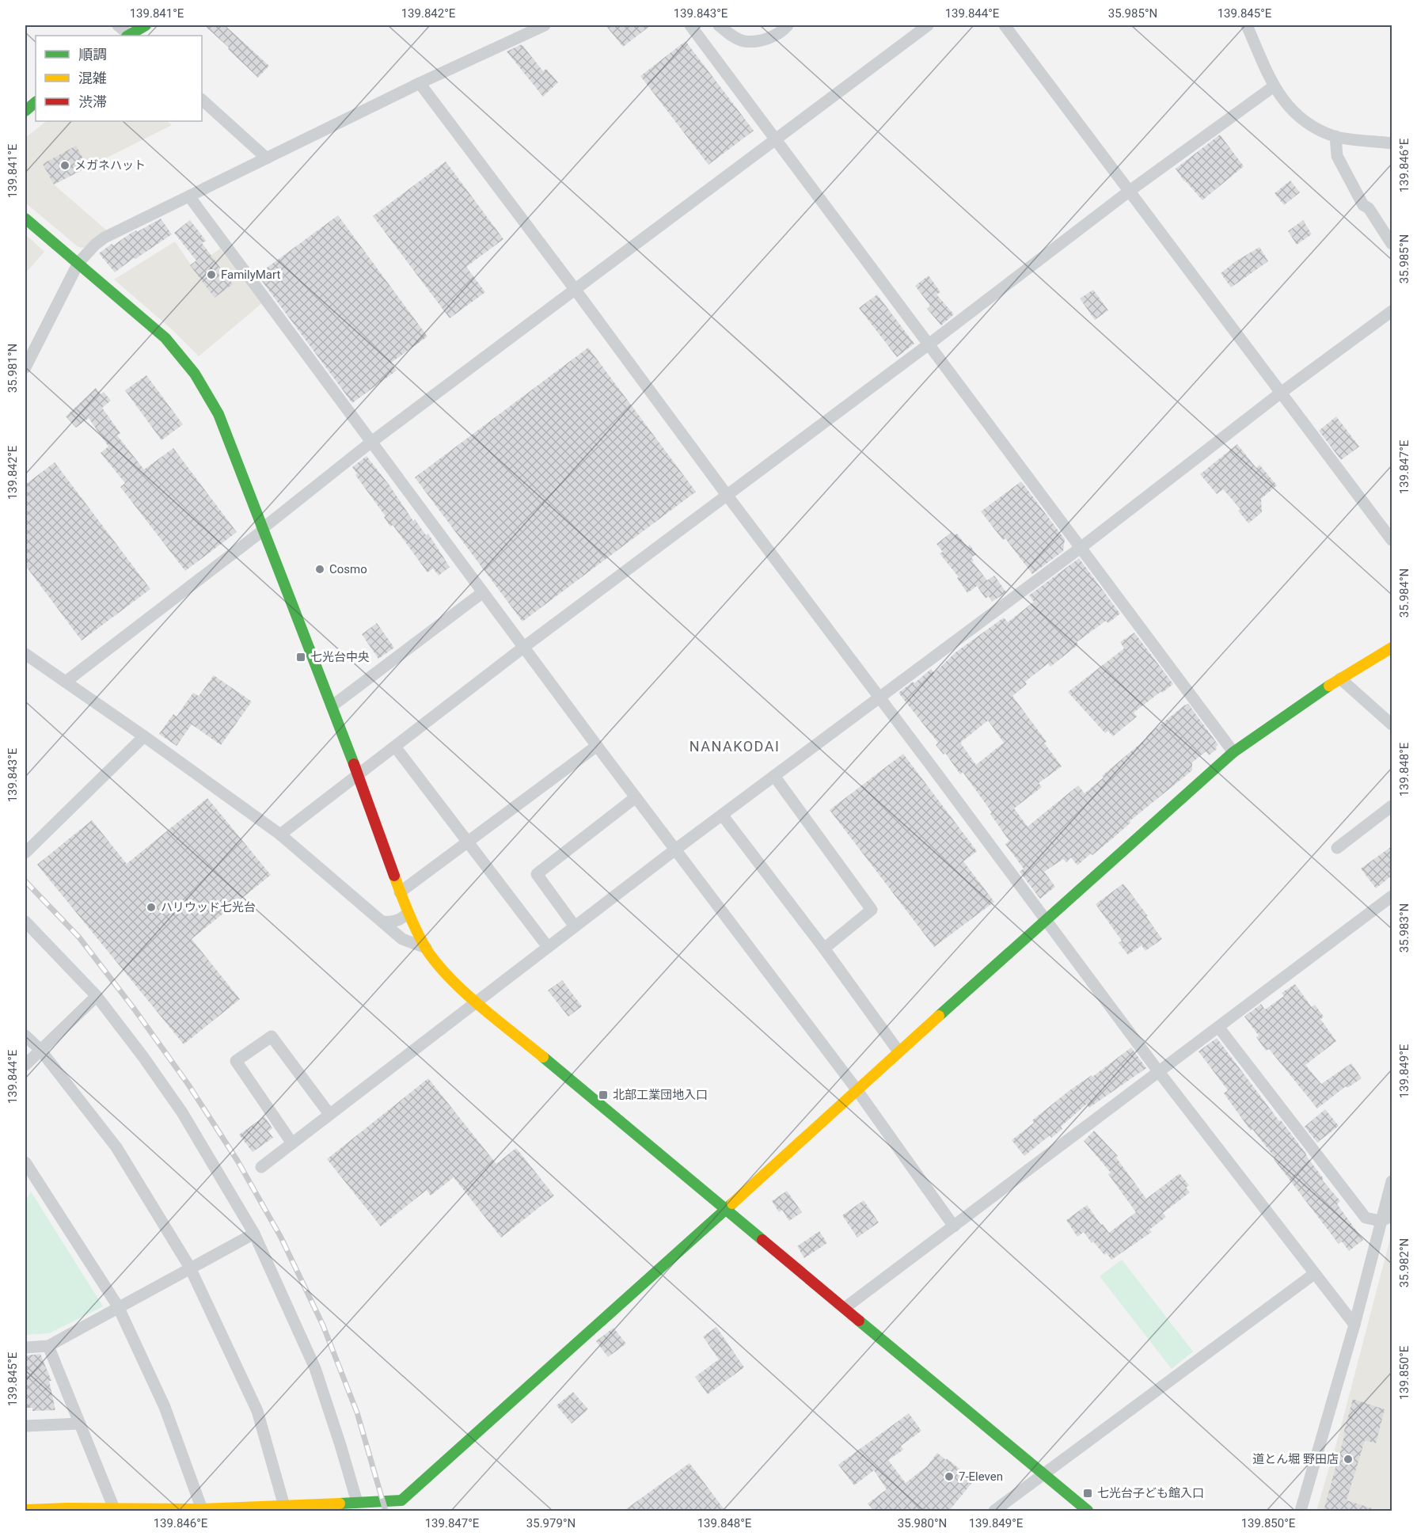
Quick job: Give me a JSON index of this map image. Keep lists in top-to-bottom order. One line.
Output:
{"districts":["NANAKODAI"],"places":{"other":["メガネハット","FamilyMart","Cosmo","ハリウッド七光台","道とん堀 野田店","7-Eleven"],"transit":["七光台中央","北部工業団地入口","七光台子ども館入口"]},"legend":["順調","混雑","渋滞"],"coordinates":["139.841°E","139.842°E","139.843°E","139.844°E","35.985°N","139.845°E","139.846°E","35.981°N","139.847°E","35.984°N","139.848°E","35.983°N","139.849°E","35.982°N","139.850°E","35.979°N","35.980°N"]}
